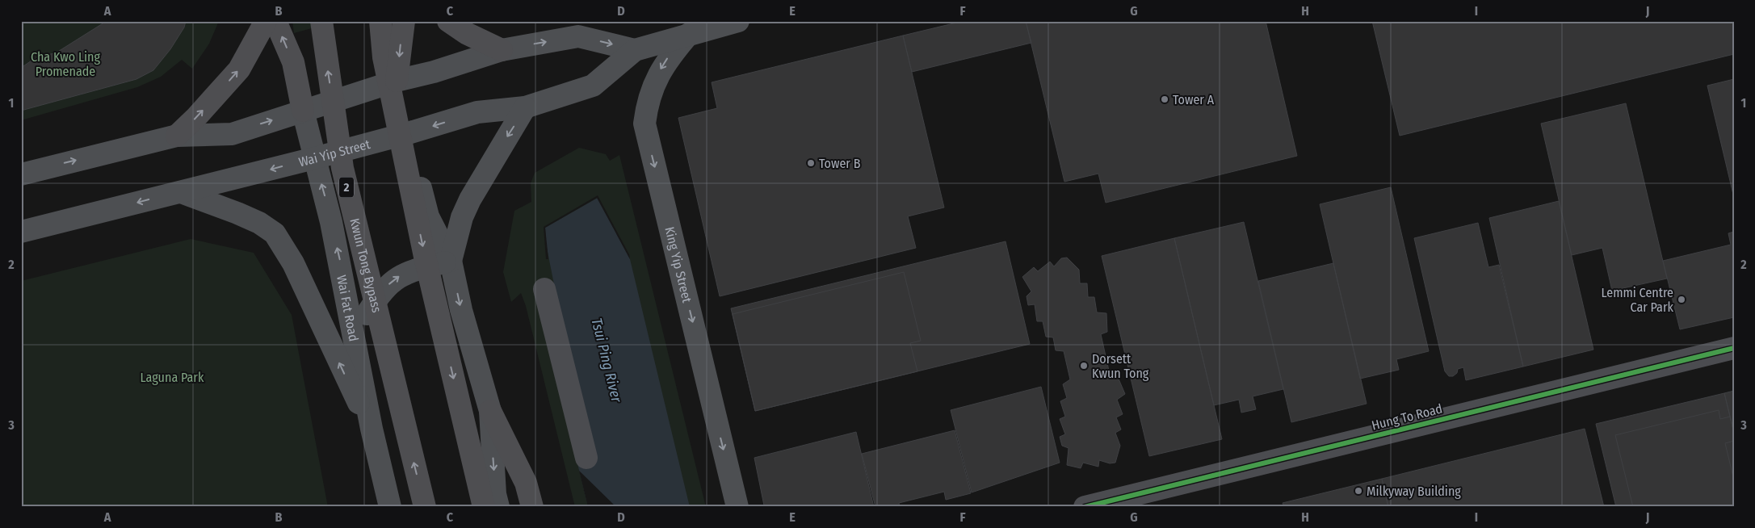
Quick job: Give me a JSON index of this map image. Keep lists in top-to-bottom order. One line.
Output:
{"streets":{"highway":["2","Kwun Tong Bypass"],"main road":["Wai Yip Street","King Yip Street","Wai Fat Road"],"street":["Hung To Road"]},"crossings":[["Wai Yip Street","King Yip Street"],["Wai Yip Street","Wai Fat Road"]],"one_way":["King Yip Street"],"water":["Tsui Ping River"],"parks":["Cha Kwo Ling Promenade","Laguna Park"],"places":["Tower A","Tower B","Lemmi Centre Car Park","Dorsett Kwun Tong","Milkyway Building"],"grid":{"columns":["A","B","C","D","E","F","G","H","I","J"],"rows":["1","2","3"]}}
